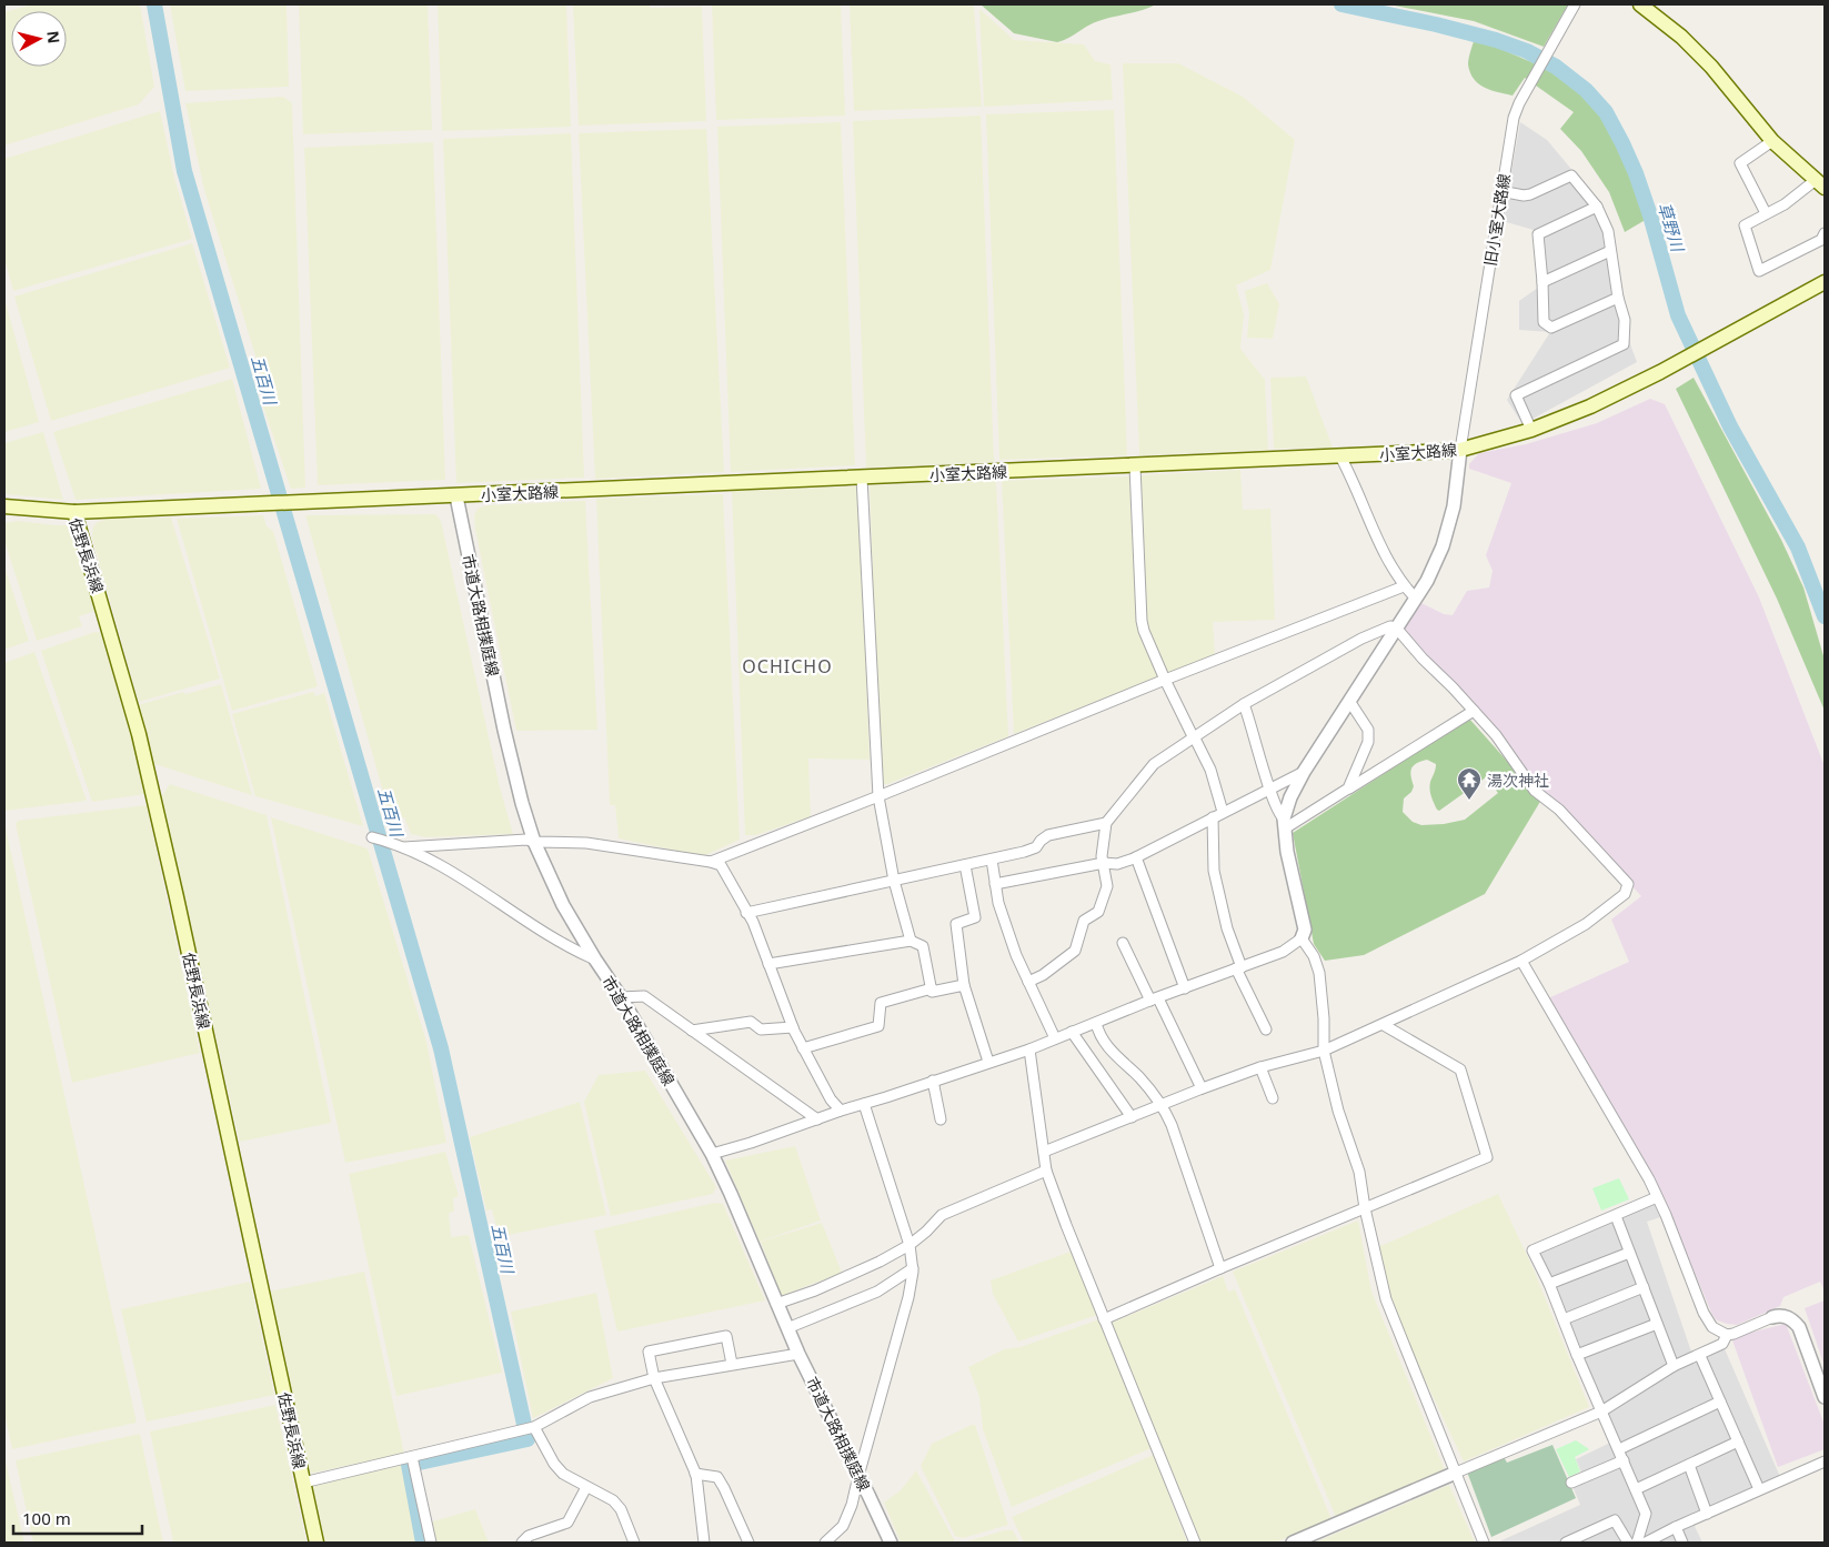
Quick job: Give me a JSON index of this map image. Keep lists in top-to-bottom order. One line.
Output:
{"streets":{"main road":["小室大路線","佐野長浜線"],"street":["旧小室大路線","市道大路相撲庭線"]},"crossings":[["旧小室大路線","小室大路線"],["小室大路線","佐野長浜線"],["小室大路線","市道大路相撲庭線"]],"districts":["OCHICHO"],"water":["草野川","五百川"],"places":{"temple":["湯次神社"]},"scale_bar":"100 m","north":"right"}
